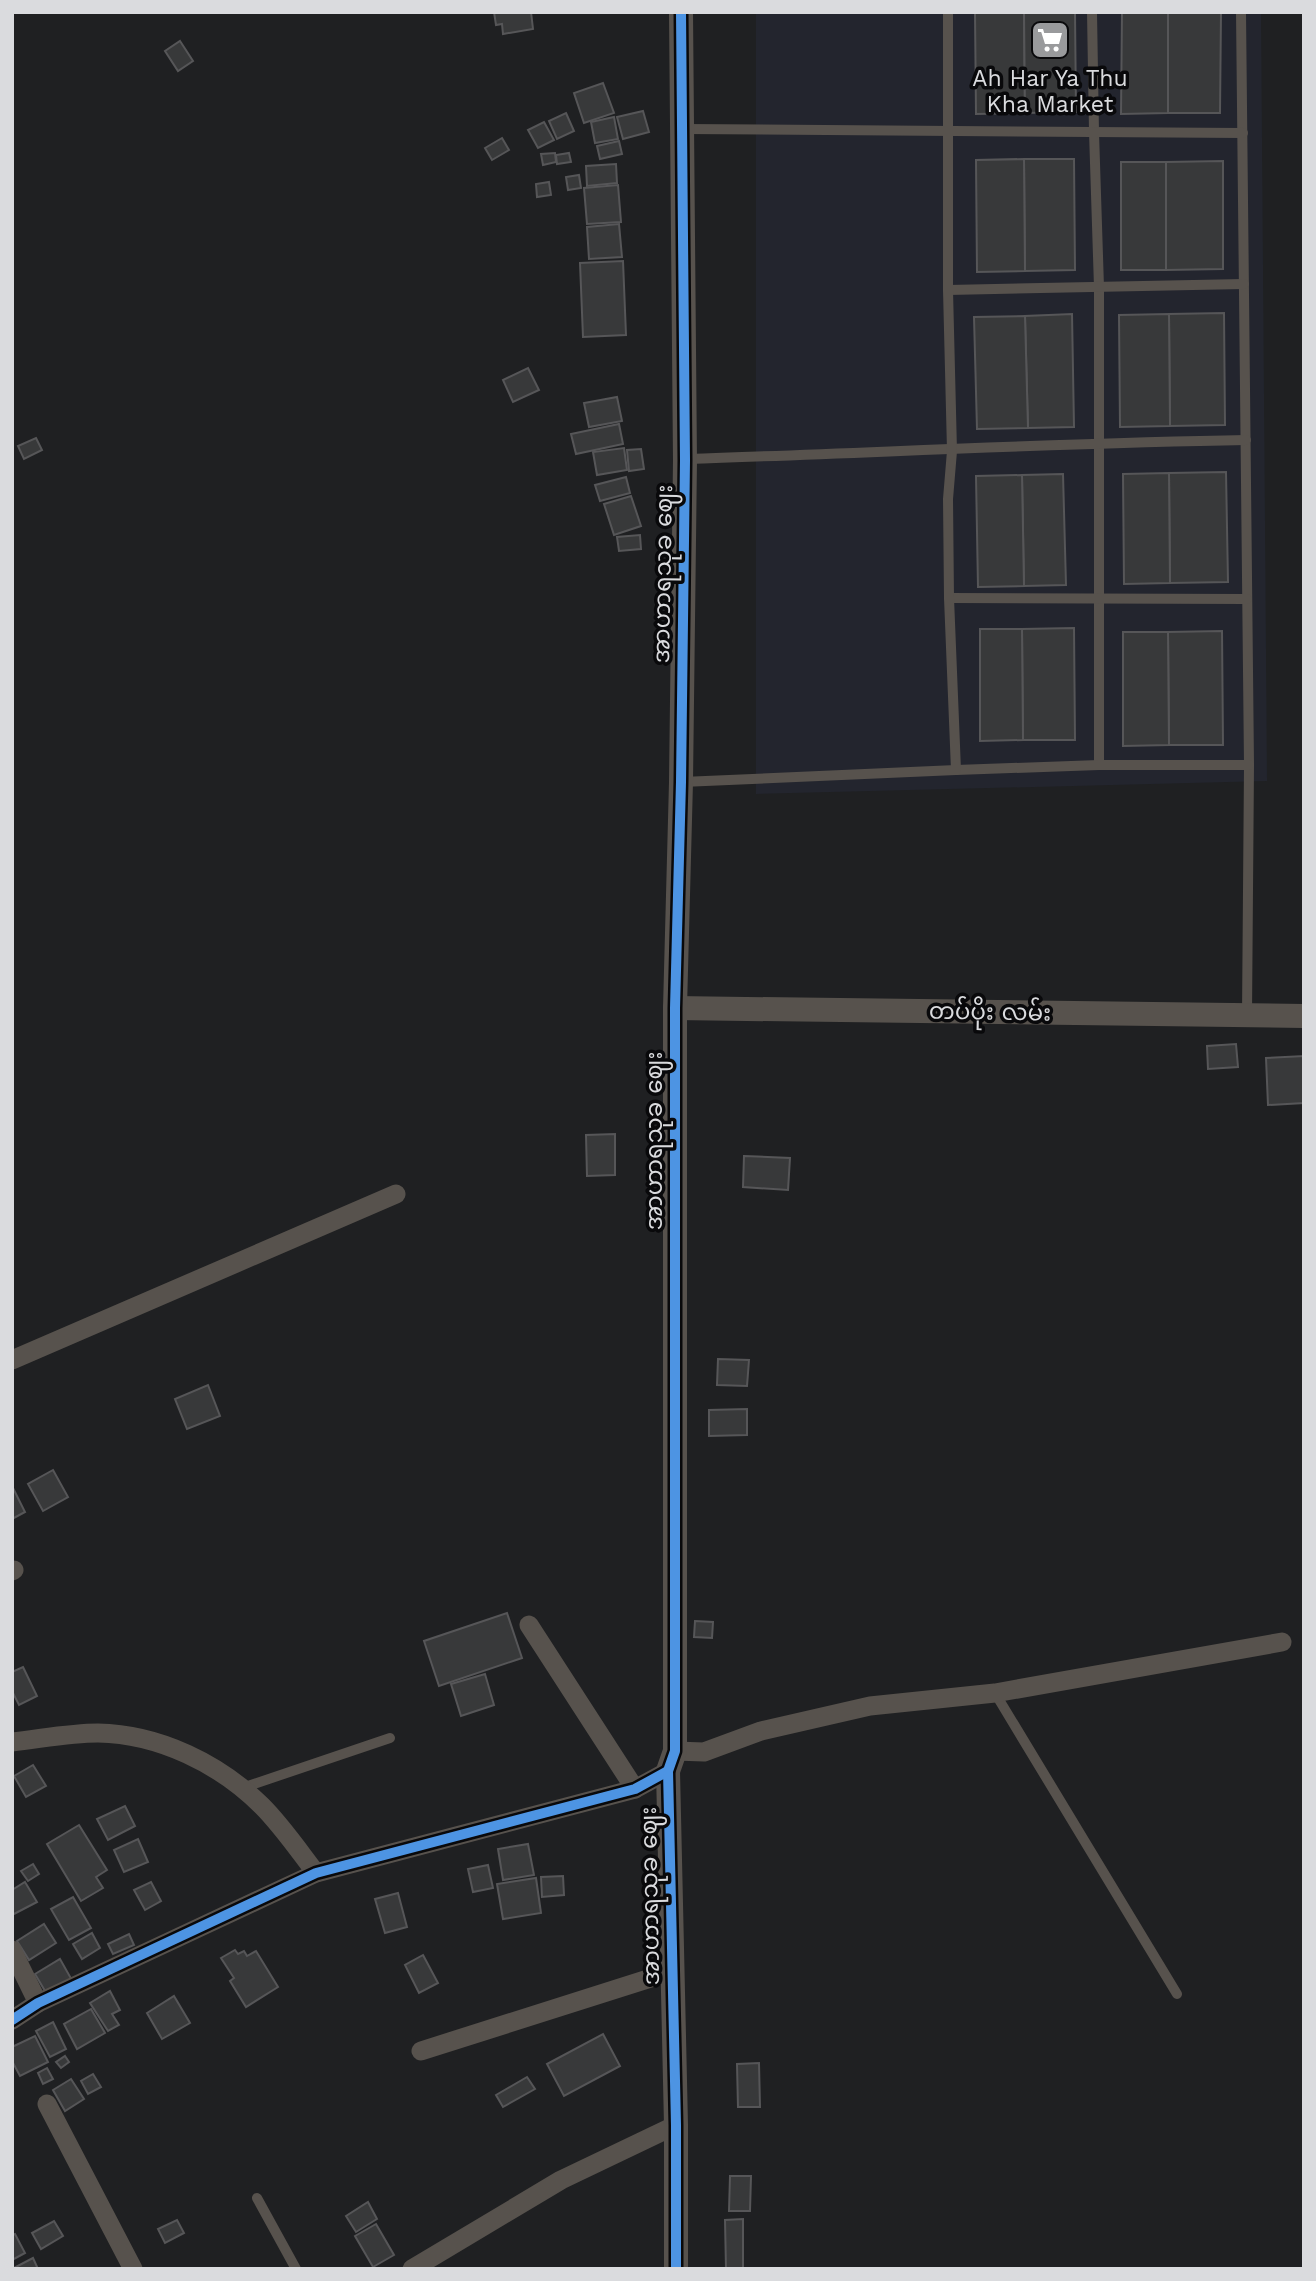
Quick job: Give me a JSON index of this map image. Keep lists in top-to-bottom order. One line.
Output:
{"streets":{"street":["အာဟာရသုခ ဈေး","တပ်ပိုး လမ်း"]},"crossings":[["အာဟာရသုခ ဈေး","တပ်ပိုး လမ်း"]],"places":{"supermarket":["Ah Har Ya Thu Kha Market"]}}
